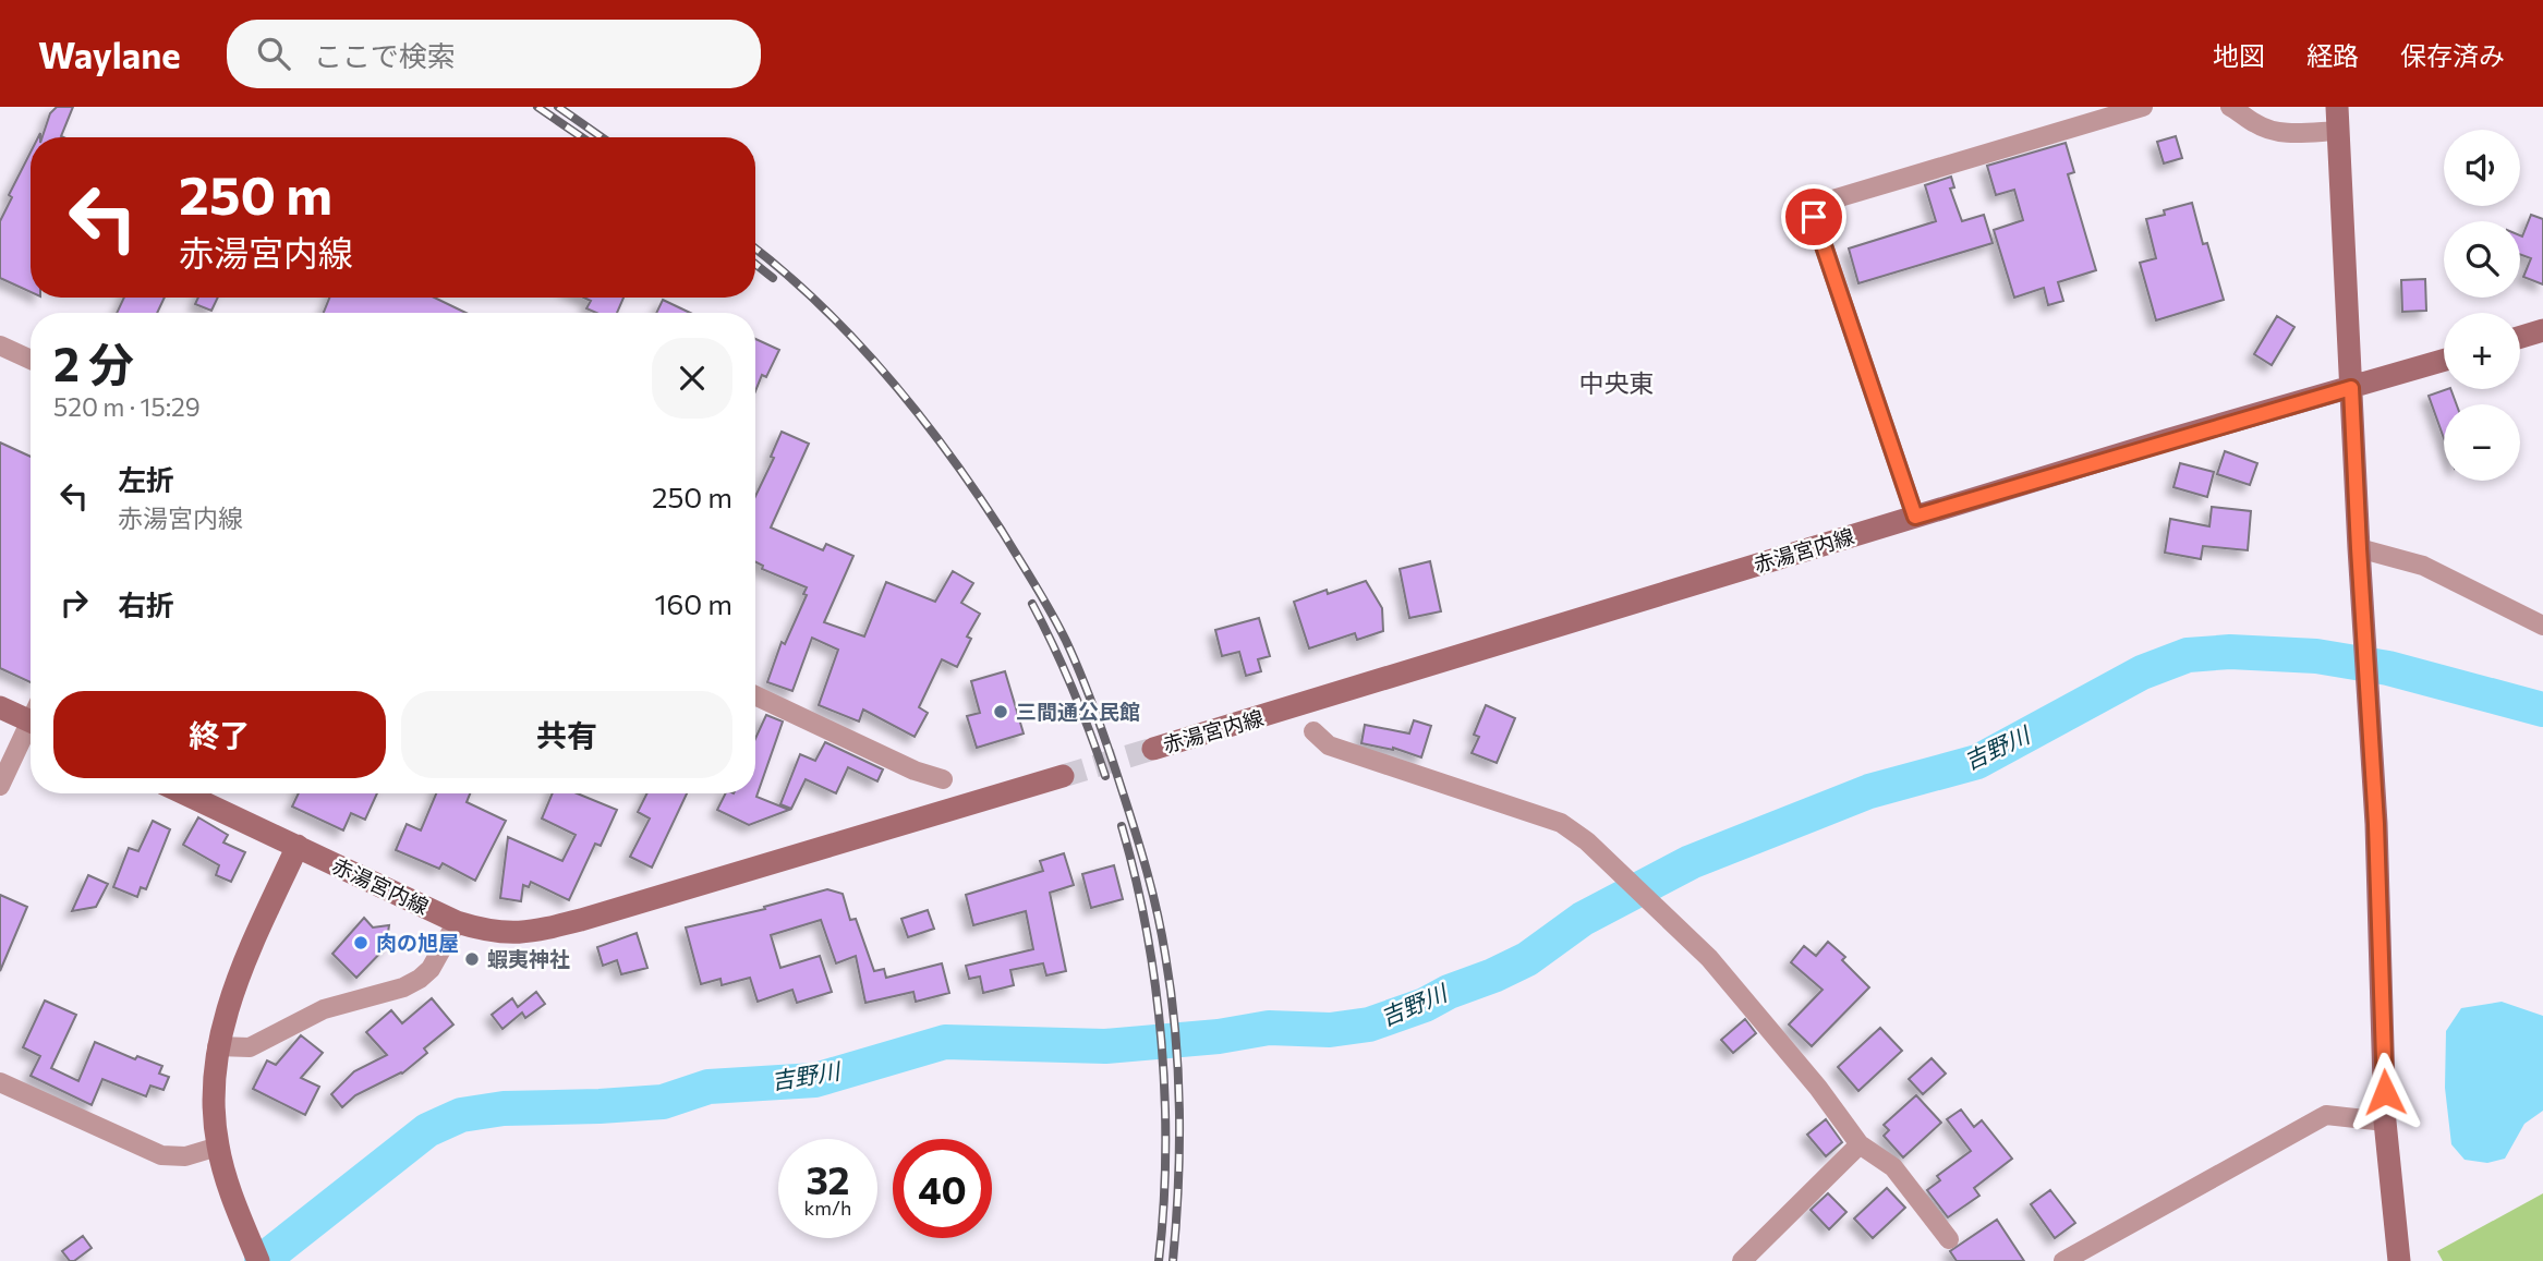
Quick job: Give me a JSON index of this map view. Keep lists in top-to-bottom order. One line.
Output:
{"streets":{"main road":["赤湯宮内線"]},"districts":["中央東"],"water":["吉野川"],"places":["三間通公民館","肉の旭屋","蝦夷神社"],"page":{"header":"Waylane","search":"ここで検索","nav":["地図","経路","保存済み"],"map_buttons":["+","−"],"turn":["250 m","赤湯宮内線"],"heading":["2 分","520 m · 15:29"],"list":[{"name":"左折","note":"赤湯宮内線","value":"250 m"},{"name":"右折","value":"160 m"}],"buttons":["終了","共有"],"speed":"32 km/h","limit":"40"}}
